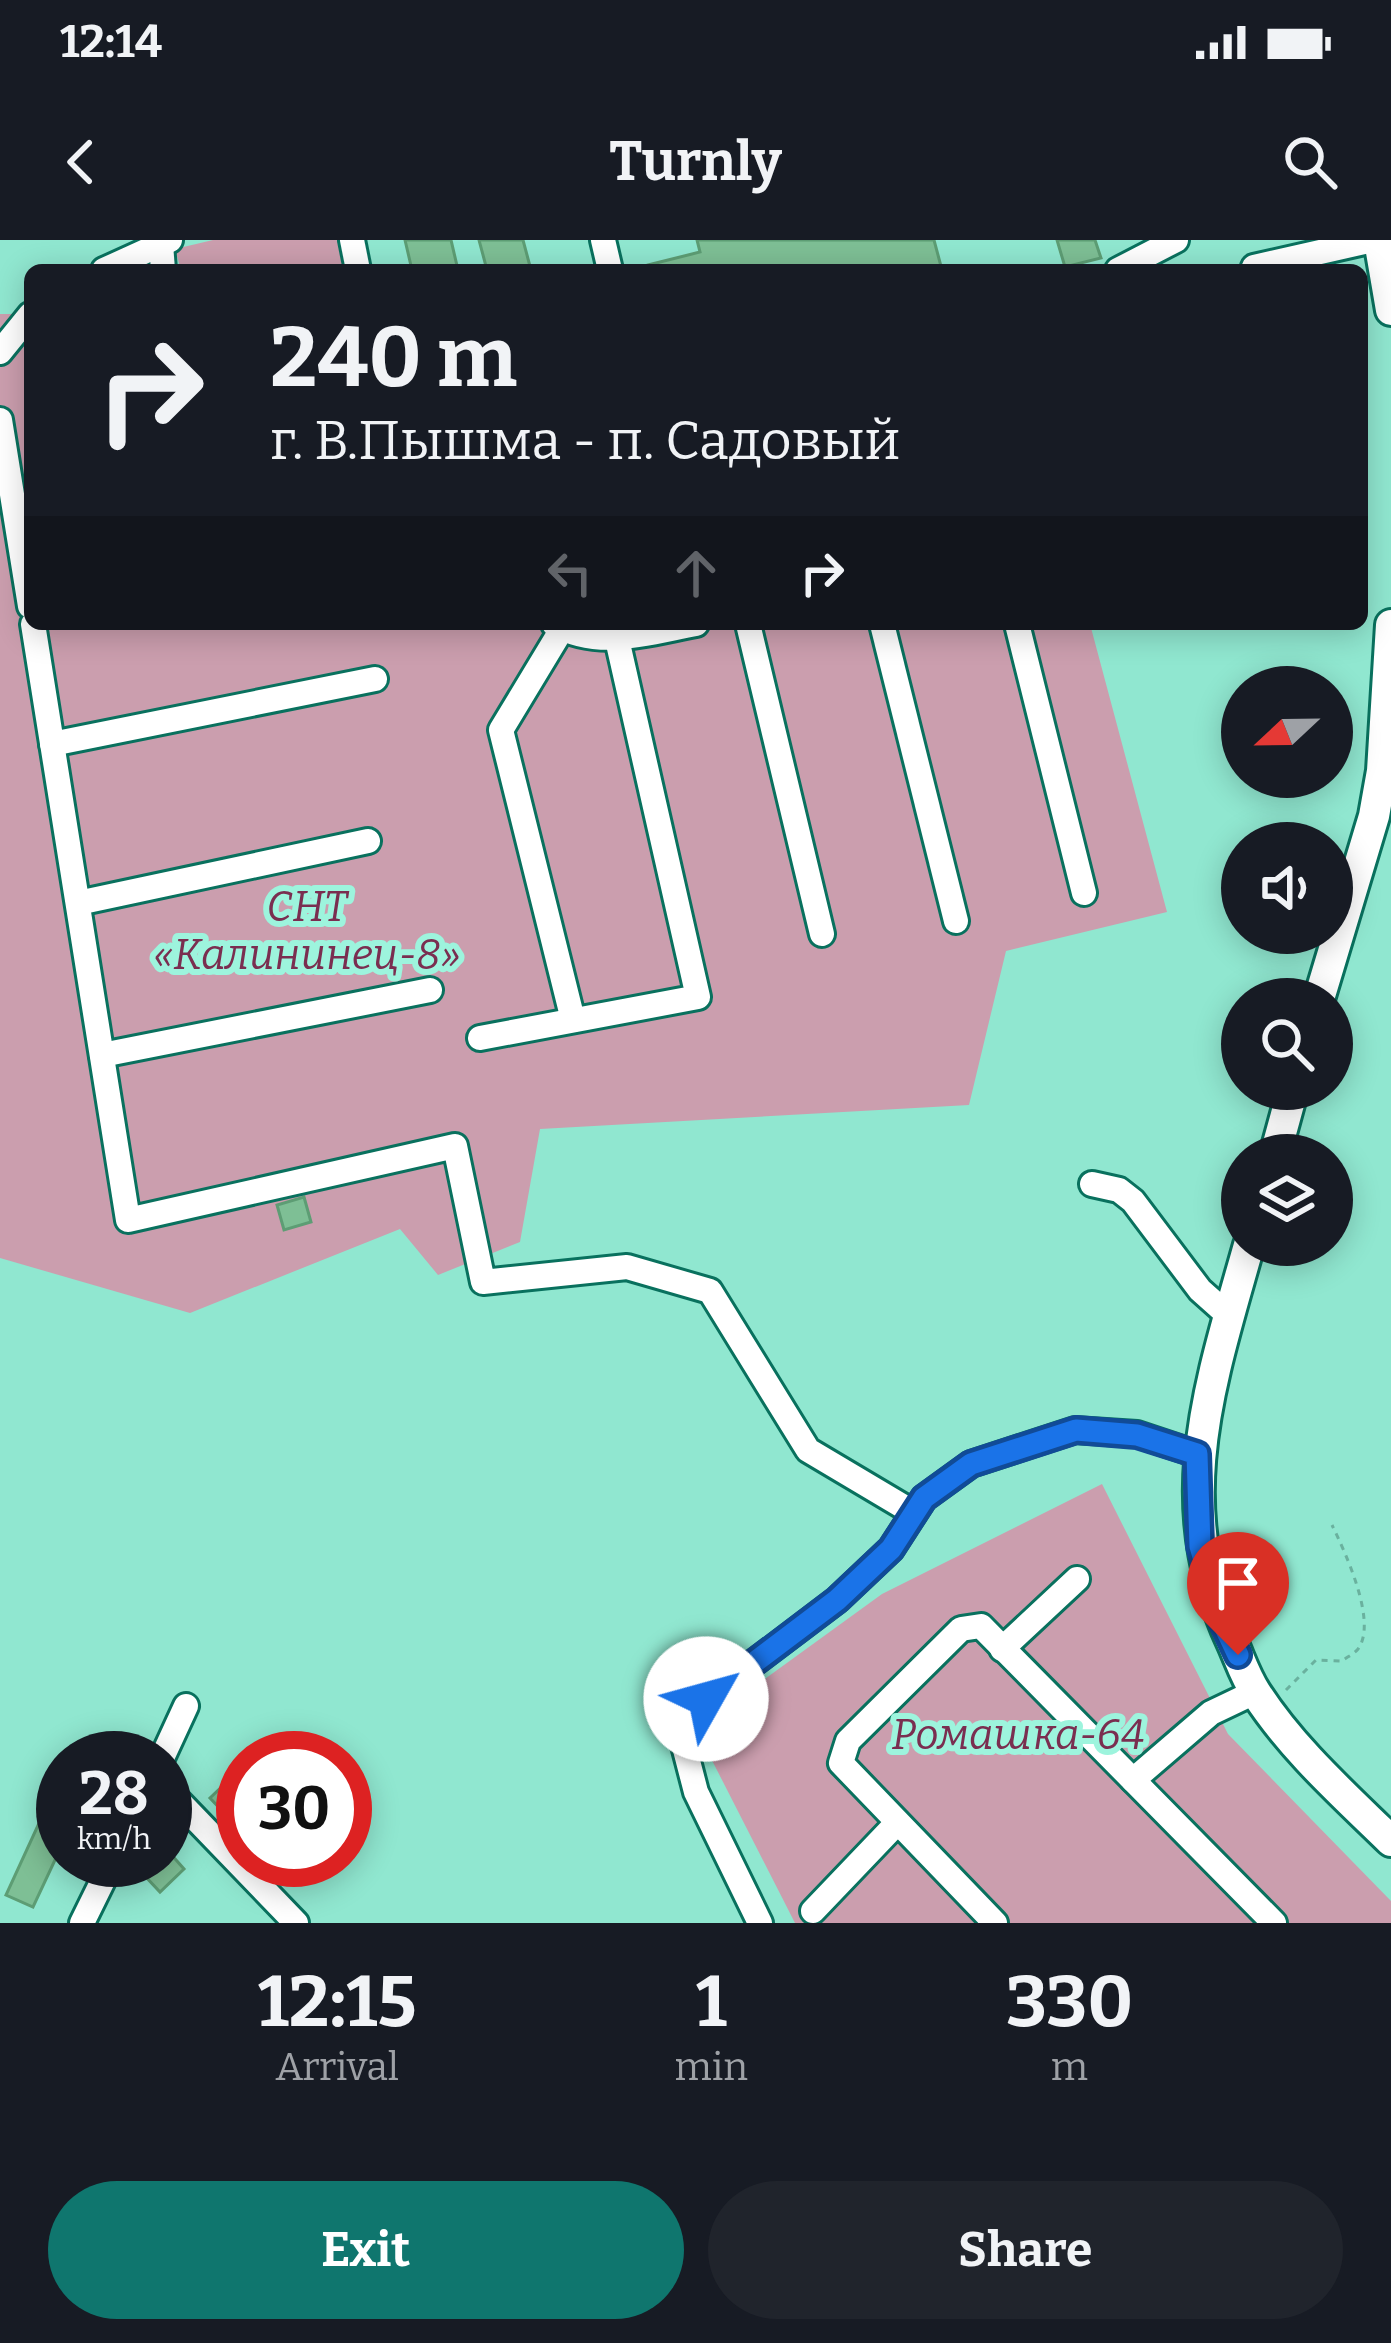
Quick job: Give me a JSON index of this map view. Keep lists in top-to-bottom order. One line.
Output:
{"parks":["СНТ «Калининец-8»","Ромашка-64"],"north":"left","page":{"status":"12:14","header":"Turnly","turn":["240 m","г. В.Пышма - п. Садовый"],"speed":"28 km/h","limit":"30","eta":["12:15","Arrival","1","min","330","m"],"buttons":["Exit","Share"]}}
